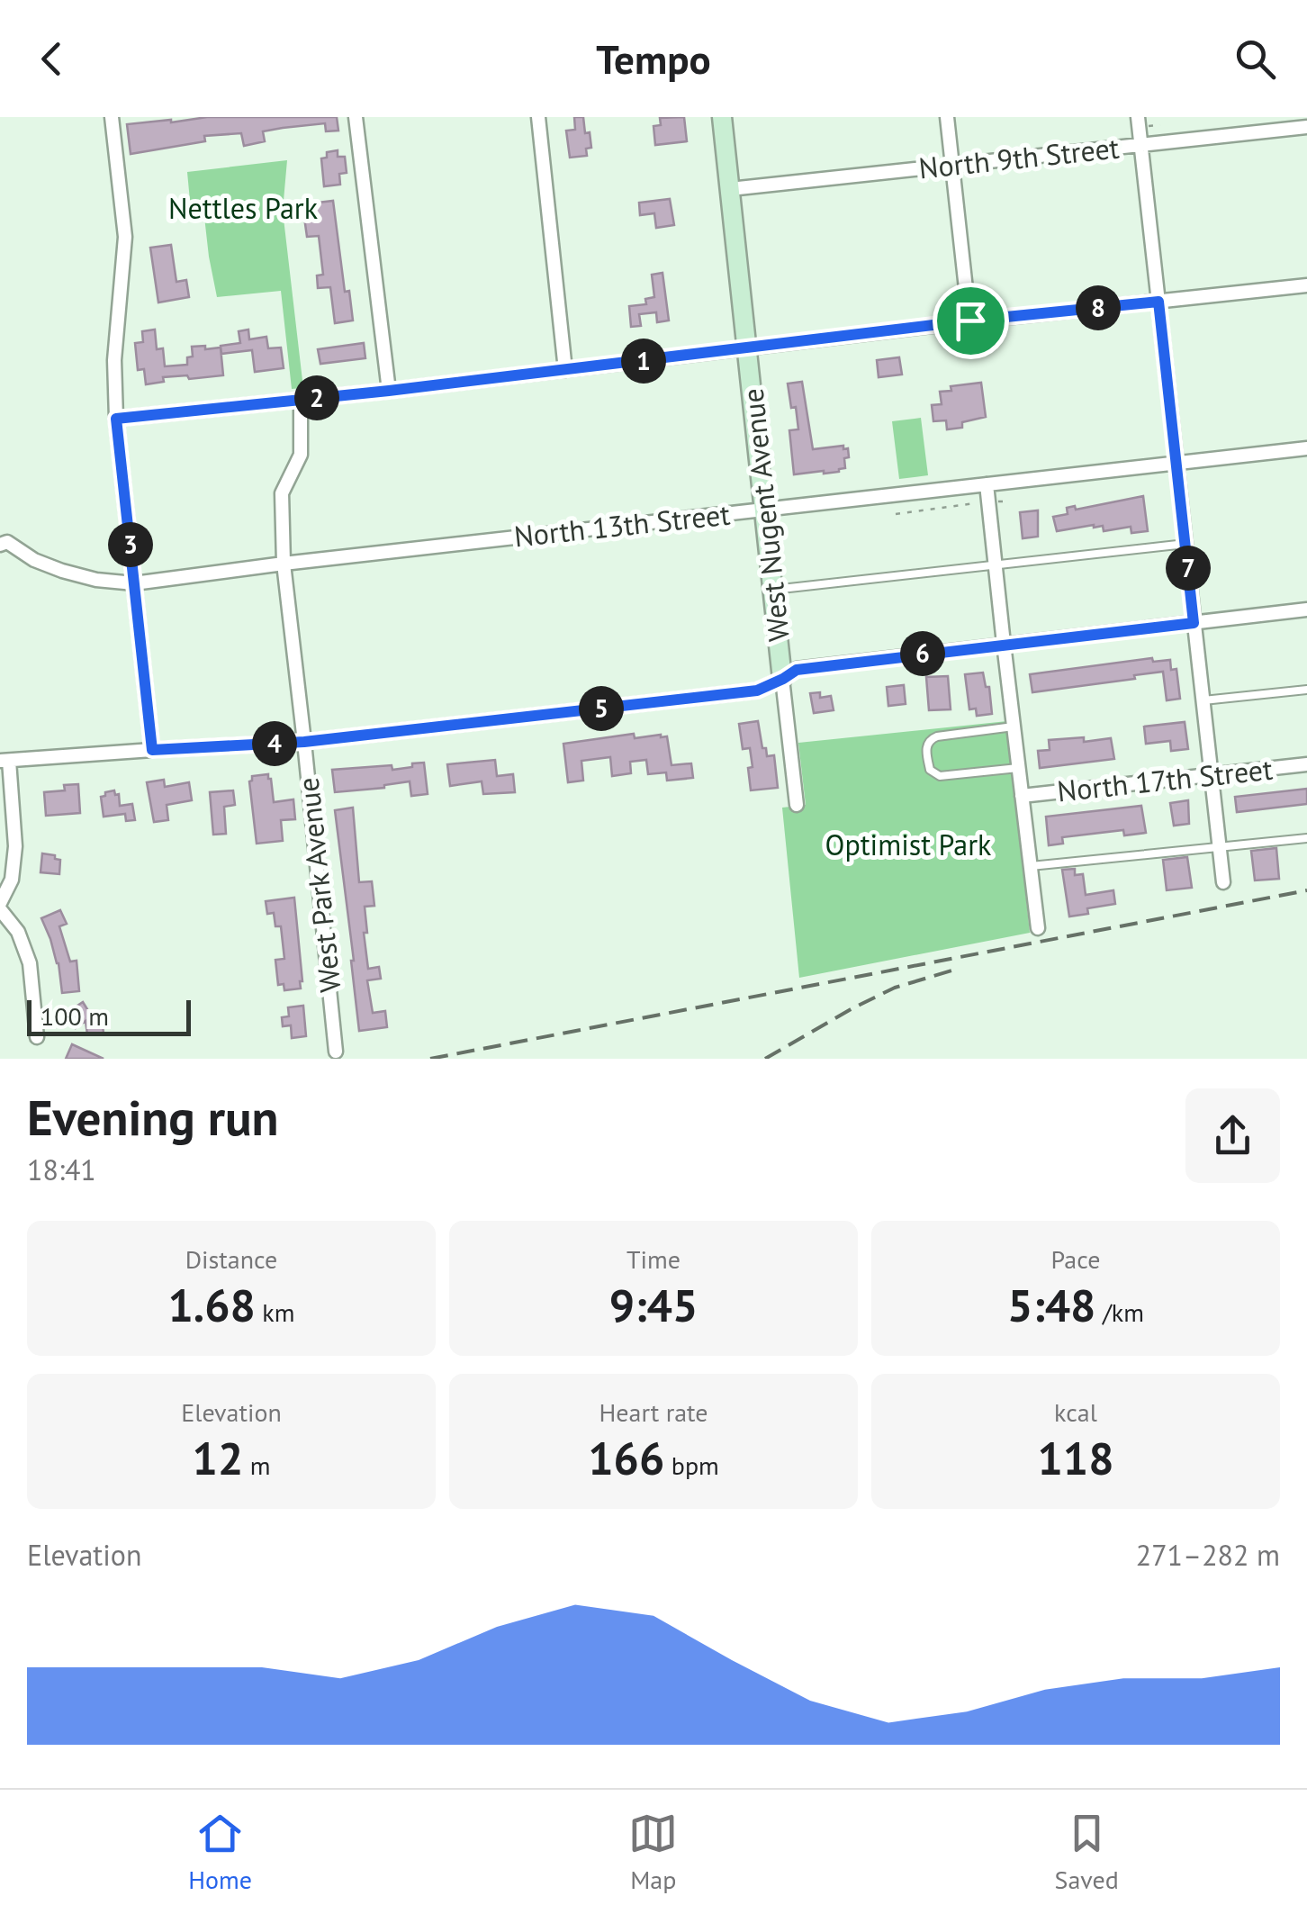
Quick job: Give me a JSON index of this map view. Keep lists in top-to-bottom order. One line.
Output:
{"streets":{"street":["North 9th Street","West Nugent Avenue","North 13th Street","North 17th Street","West Park Avenue"]},"crossings":[["North 9th Street","West Nugent Avenue"],["West Nugent Avenue","North 13th Street"],["North 13th Street","West Park Avenue"]],"parks":["Nettles Park","Optimist Park"],"scale_bar":"100 m","page":{"header":"Tempo","pins":["8","1","2","3","7","6","5","4"],"scale":"100 m","heading":["Evening run","18:41"],"stats":[["Distance","1.68 km"],["Time","9:45"],["Pace","5:48 /km"],["Elevation","12 m"],["Heart rate","166 bpm"],["kcal","118"]],"chart":["Elevation","271–282 m"],"tabs":["Home","Map","Saved"]}}
